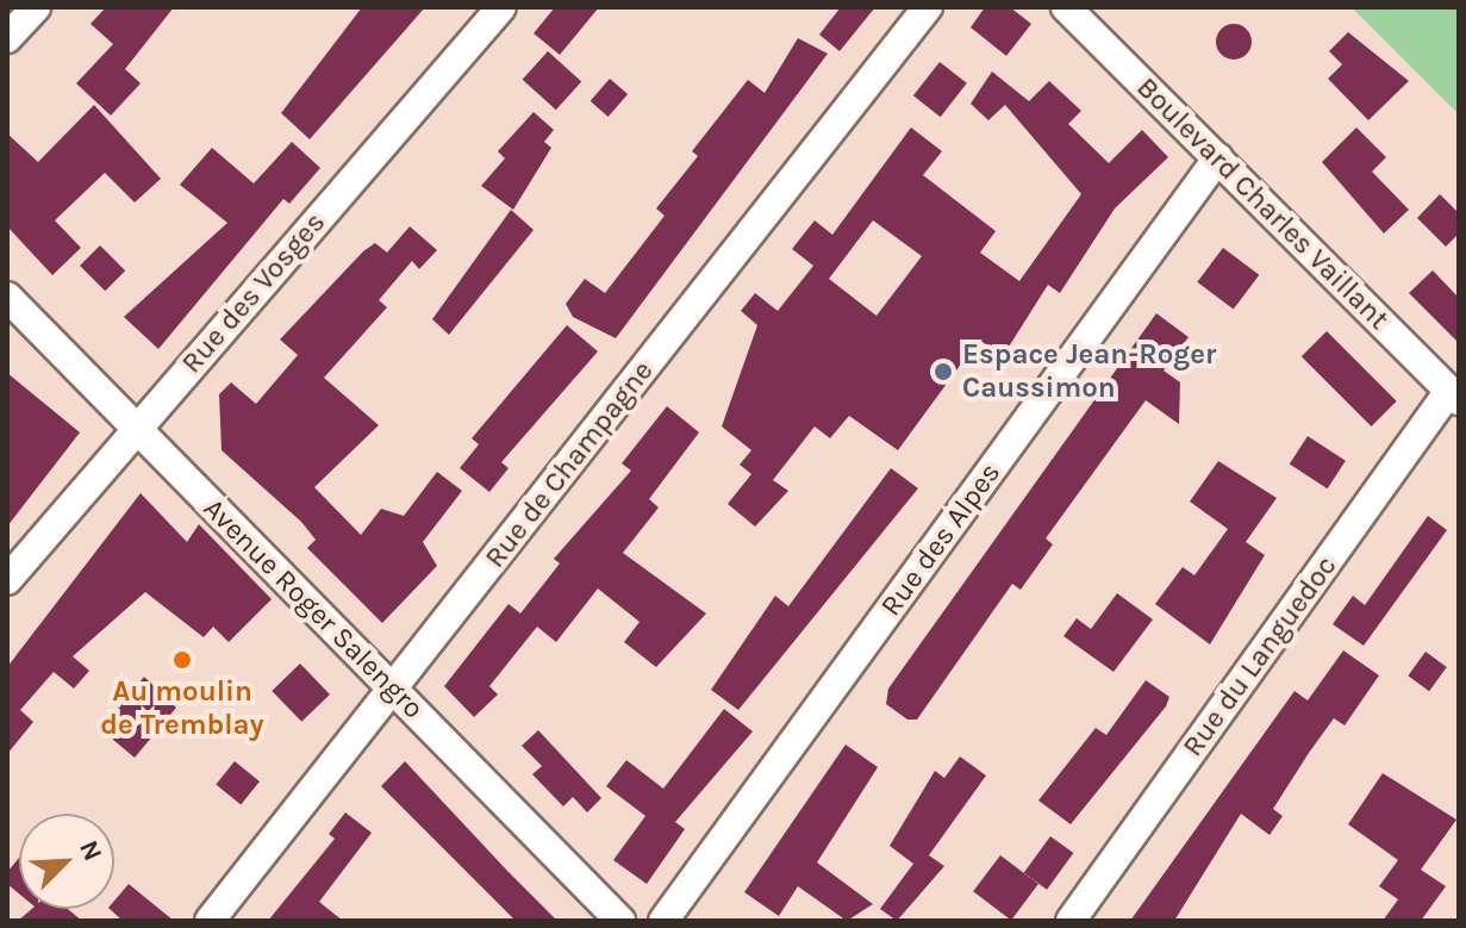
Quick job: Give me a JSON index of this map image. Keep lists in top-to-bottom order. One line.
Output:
{"streets":{"street":["Boulevard Charles Vaillant","Rue des Vosges","Rue de Champagne","Rue des Alpes","Avenue Roger Salengro","Rue du Languedoc"]},"crossings":[["Boulevard Charles Vaillant","Rue des Alpes"],["Boulevard Charles Vaillant","Rue du Languedoc"],["Rue des Vosges","Avenue Roger Salengro"],["Rue de Champagne","Avenue Roger Salengro"]],"places":["Espace Jean-Roger Caussimon","Au moulin de Tremblay"],"north":"top right"}
